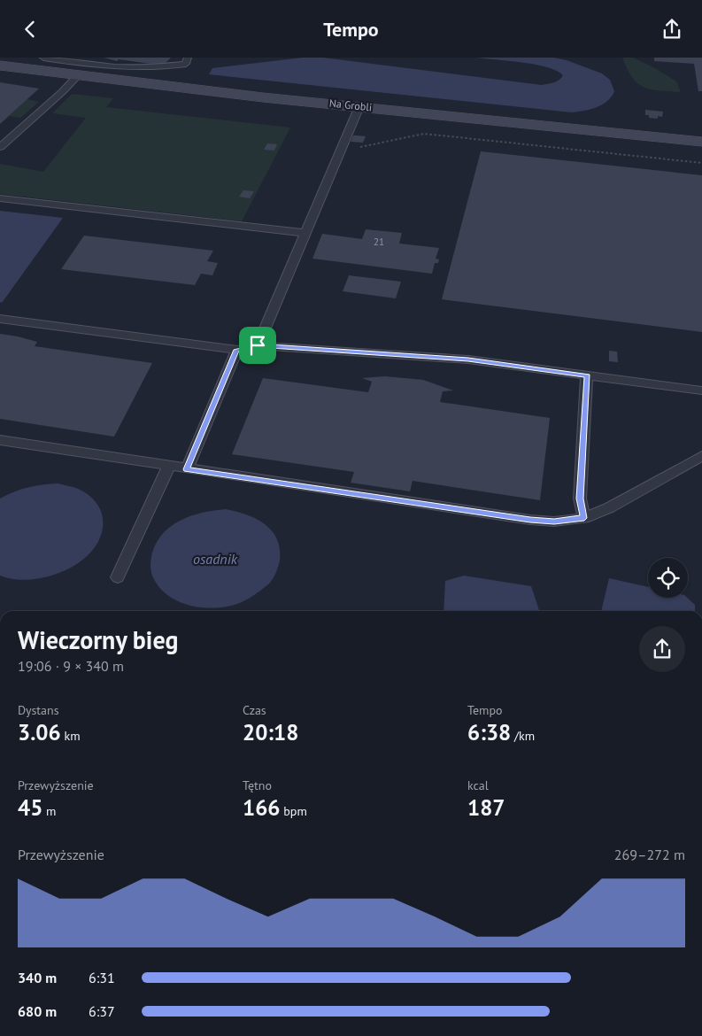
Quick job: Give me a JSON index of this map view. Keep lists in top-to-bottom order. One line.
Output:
{"streets":{"street":["Na Grobli"]},"water":["osadnik"],"house_numbers":["21"],"page":{"header":"Tempo","heading":["Wieczorny bieg","19:06 · 9 × 340 m"],"stats":[["Dystans","3.06 km"],["Czas","20:18"],["Tempo","6:38 /km"],["Przewyższenie","45 m"],["Tętno","166 bpm"],["kcal","187"]],"chart":["Przewyższenie","269–272 m"],"list":[{"name":"340 m","note":"6:31"},{"name":"680 m","note":"6:37"}]}}
